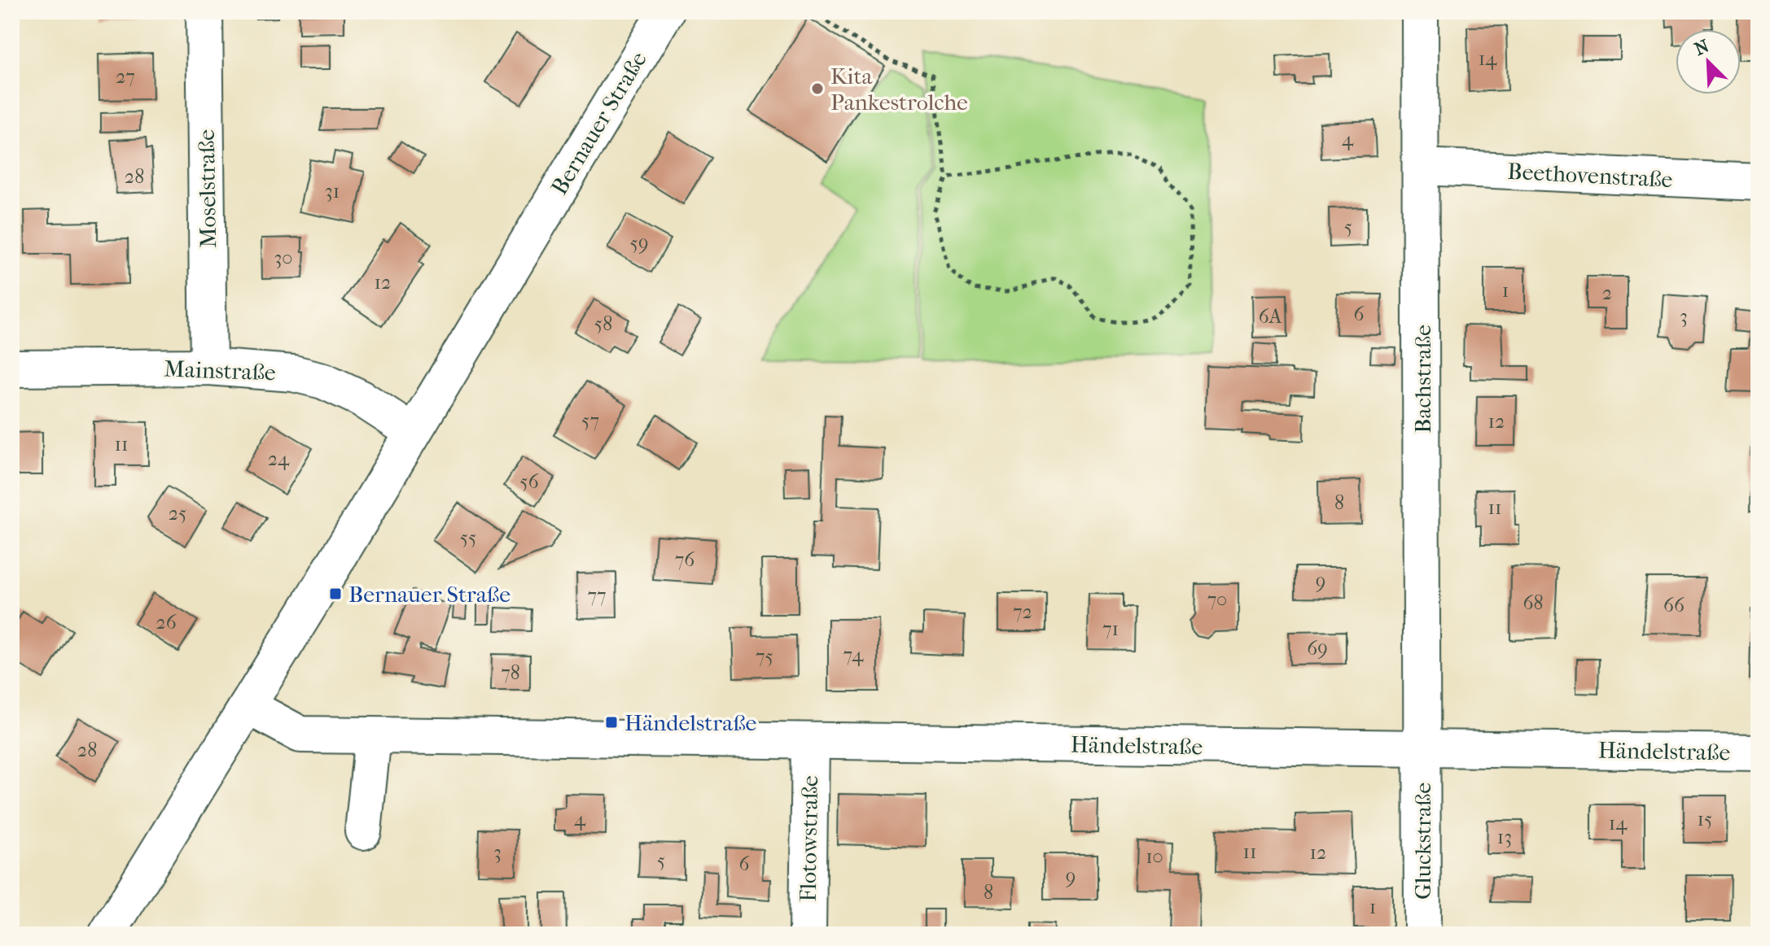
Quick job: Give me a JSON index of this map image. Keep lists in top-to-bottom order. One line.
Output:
{"streets":{"street":["Bernauer Straße","Beethovenstraße","Moselstraße","Mainstraße","Bachstraße","Händelstraße","Flotowstraße","Gluckstraße"]},"crossings":[["Bernauer Straße","Mainstraße"],["Bernauer Straße","Händelstraße"],["Beethovenstraße","Bachstraße"],["Moselstraße","Mainstraße"],["Bachstraße","Händelstraße"],["Bachstraße","Gluckstraße"],["Händelstraße","Flotowstraße"],["Händelstraße","Gluckstraße"]],"places":{"other":["Kita Pankestrolche"],"transit":["Bernauer Straße","Händelstraße"]},"house_numbers":["14","27","4","28","31","5","59","30","12","1","2","6","6A","3","58","57","12","11","24","56","8","11","25","55","76","9","77","70","68","66","72","26","71","69","74","75","78","28","4","15","14","13","11","3","12","10","5","6","9","8","1"],"north":"top left"}
